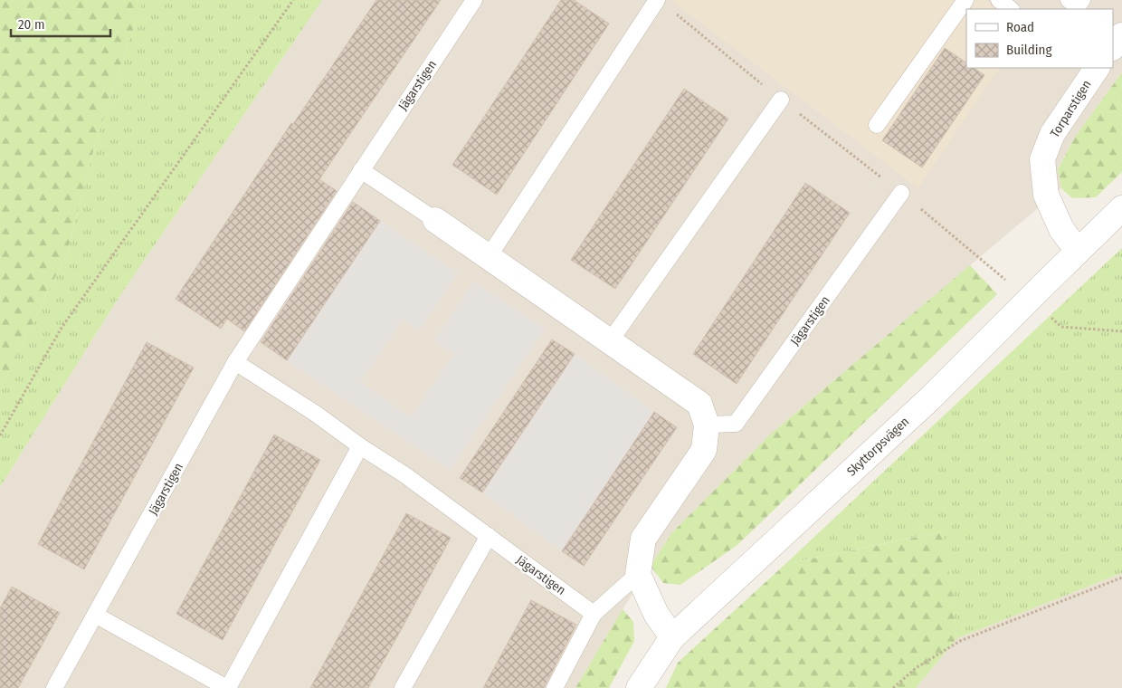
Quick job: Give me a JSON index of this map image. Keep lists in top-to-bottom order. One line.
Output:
{"streets":{"street":["Torparstigen","Skyttorpsvägen"],"lane":["Jägarstigen"]},"crossings":[["Torparstigen","Skyttorpsvägen"]],"legend":["Road","Building"],"scale_bar":"20 m"}
